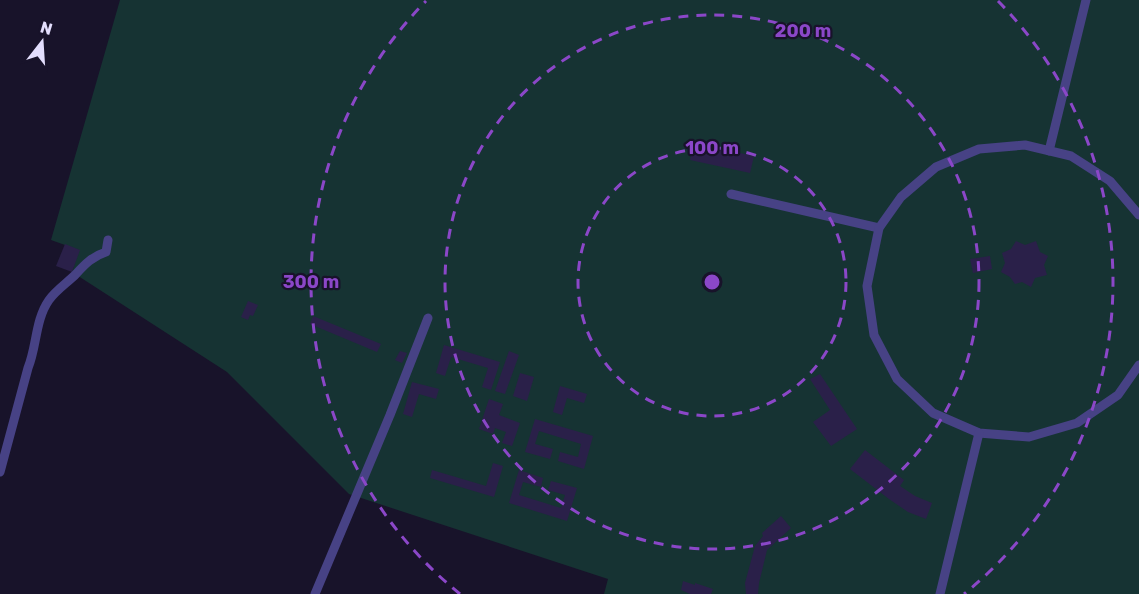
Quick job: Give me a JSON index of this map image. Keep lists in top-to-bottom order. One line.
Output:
{"north":"top","rings":["200 m","100 m","300 m"]}
